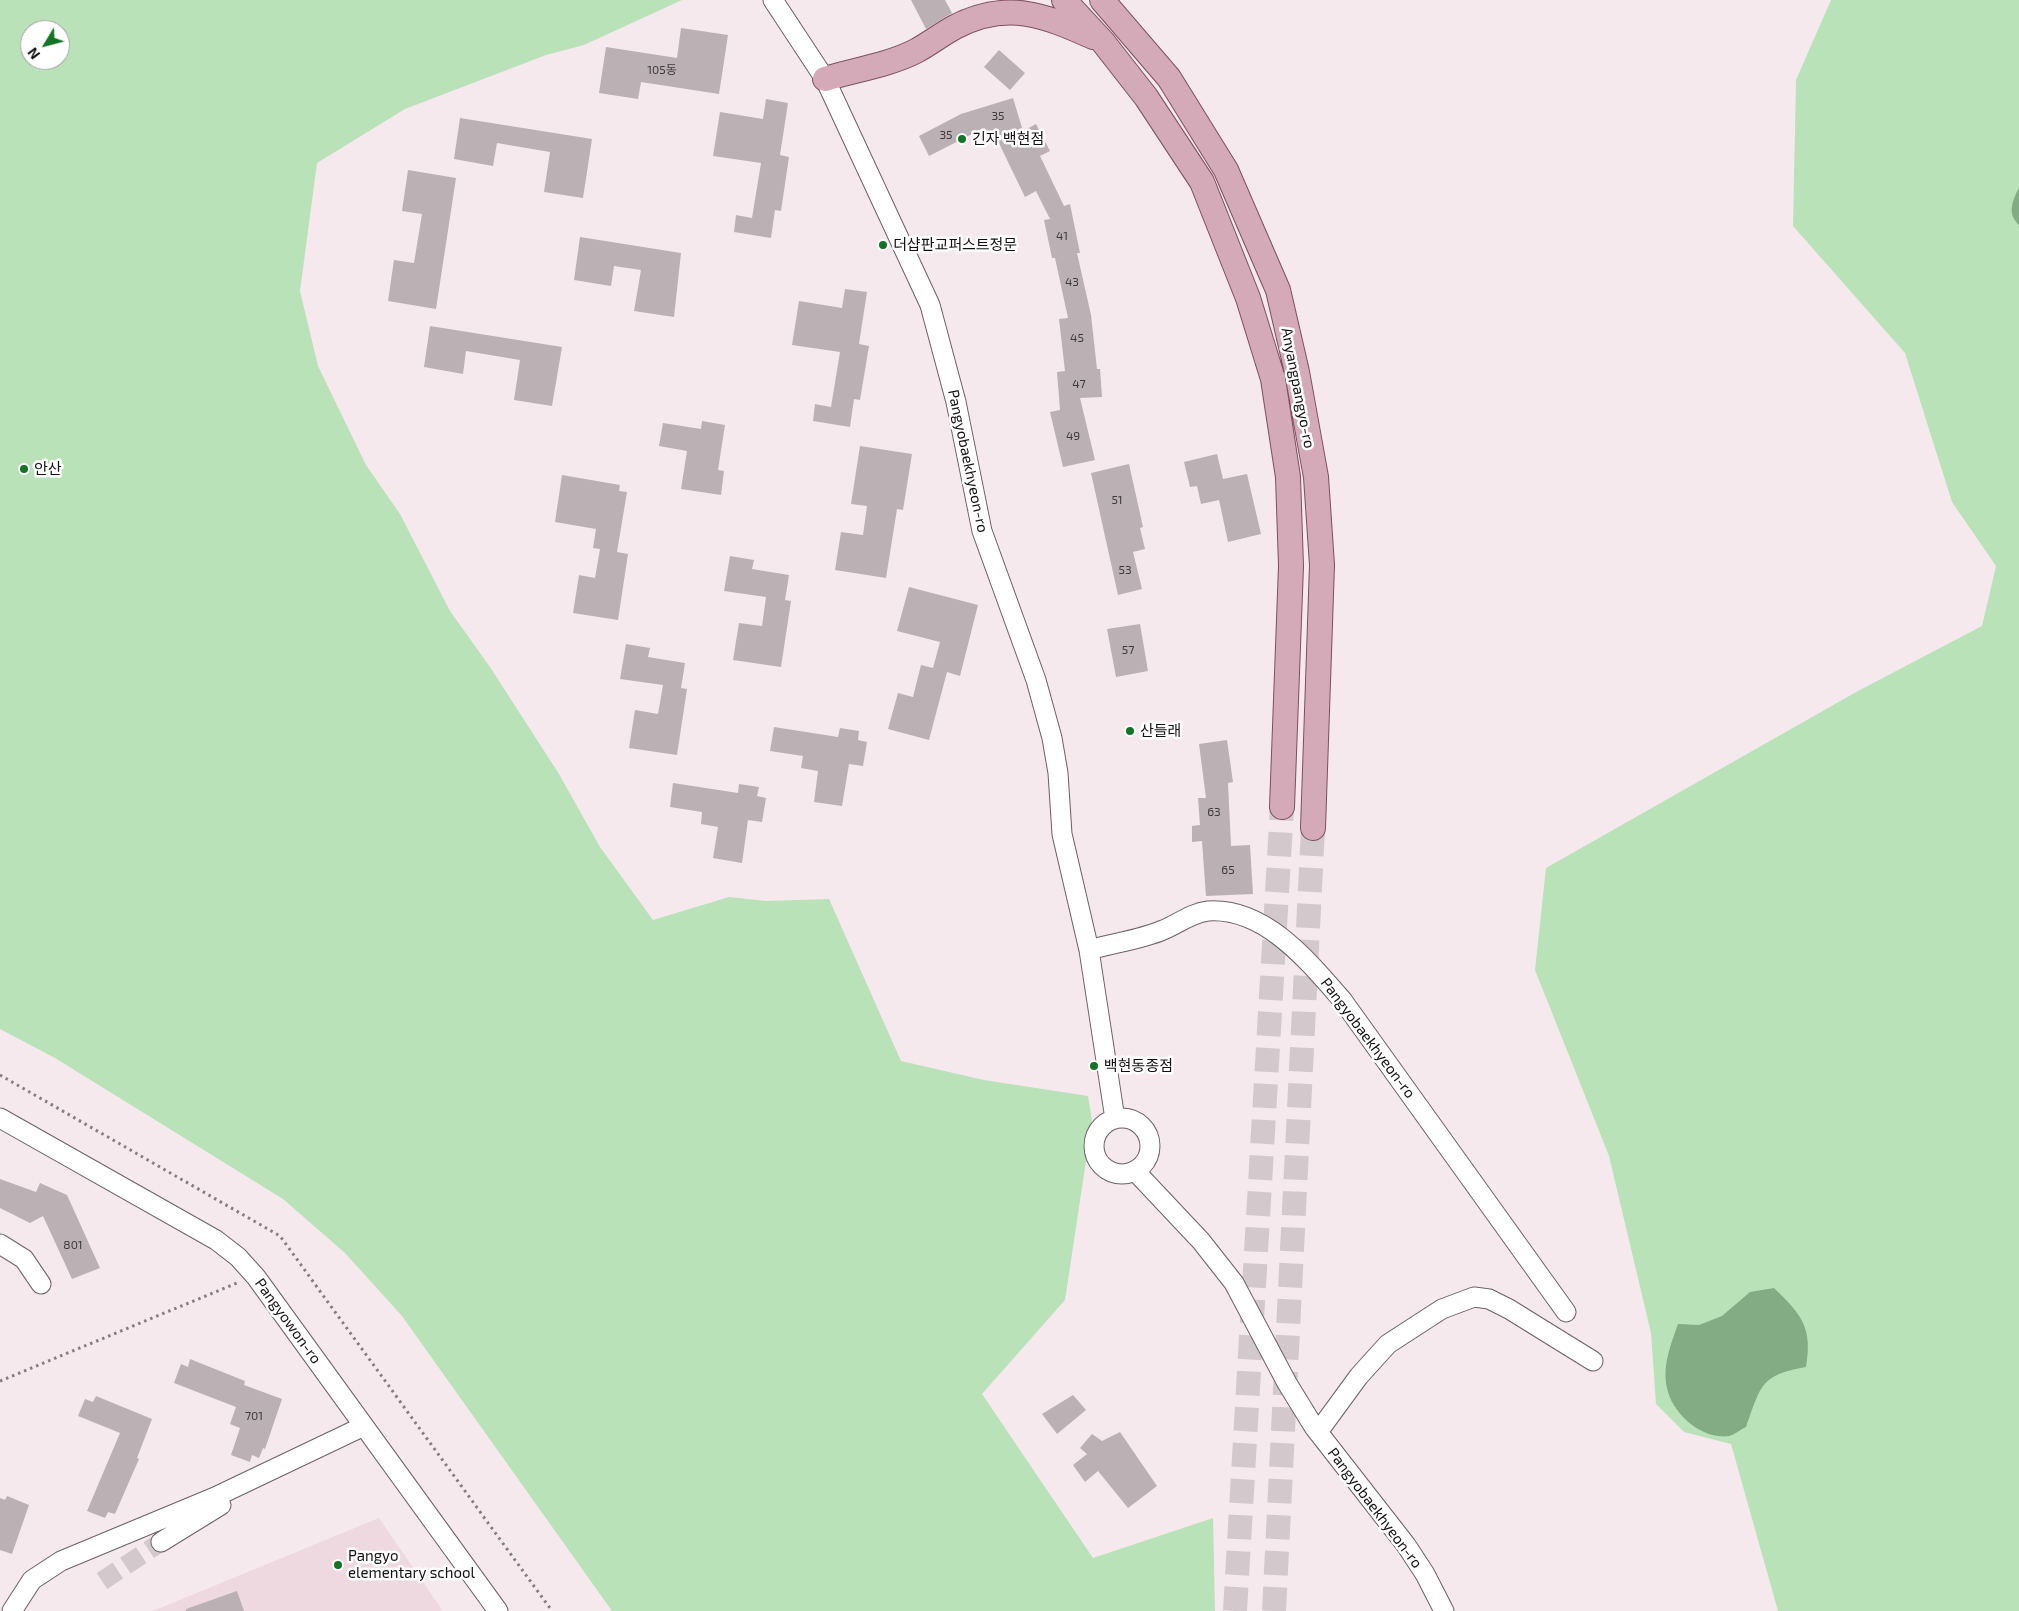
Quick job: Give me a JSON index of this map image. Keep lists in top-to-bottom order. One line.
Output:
{"streets":{"main road":["Anyangpangyo-ro"],"street":["Pangyobaekhyeon-ro","Pangyowon-ro"]},"places":["긴자 백현점","더샵판교퍼스트정문","안산","산들래","백현동종점","Pangyo elementary school"],"house_numbers":["105동","35","35","41","43","45","47","49","51","53","57","63","65","801","701"],"north":"bottom left"}
